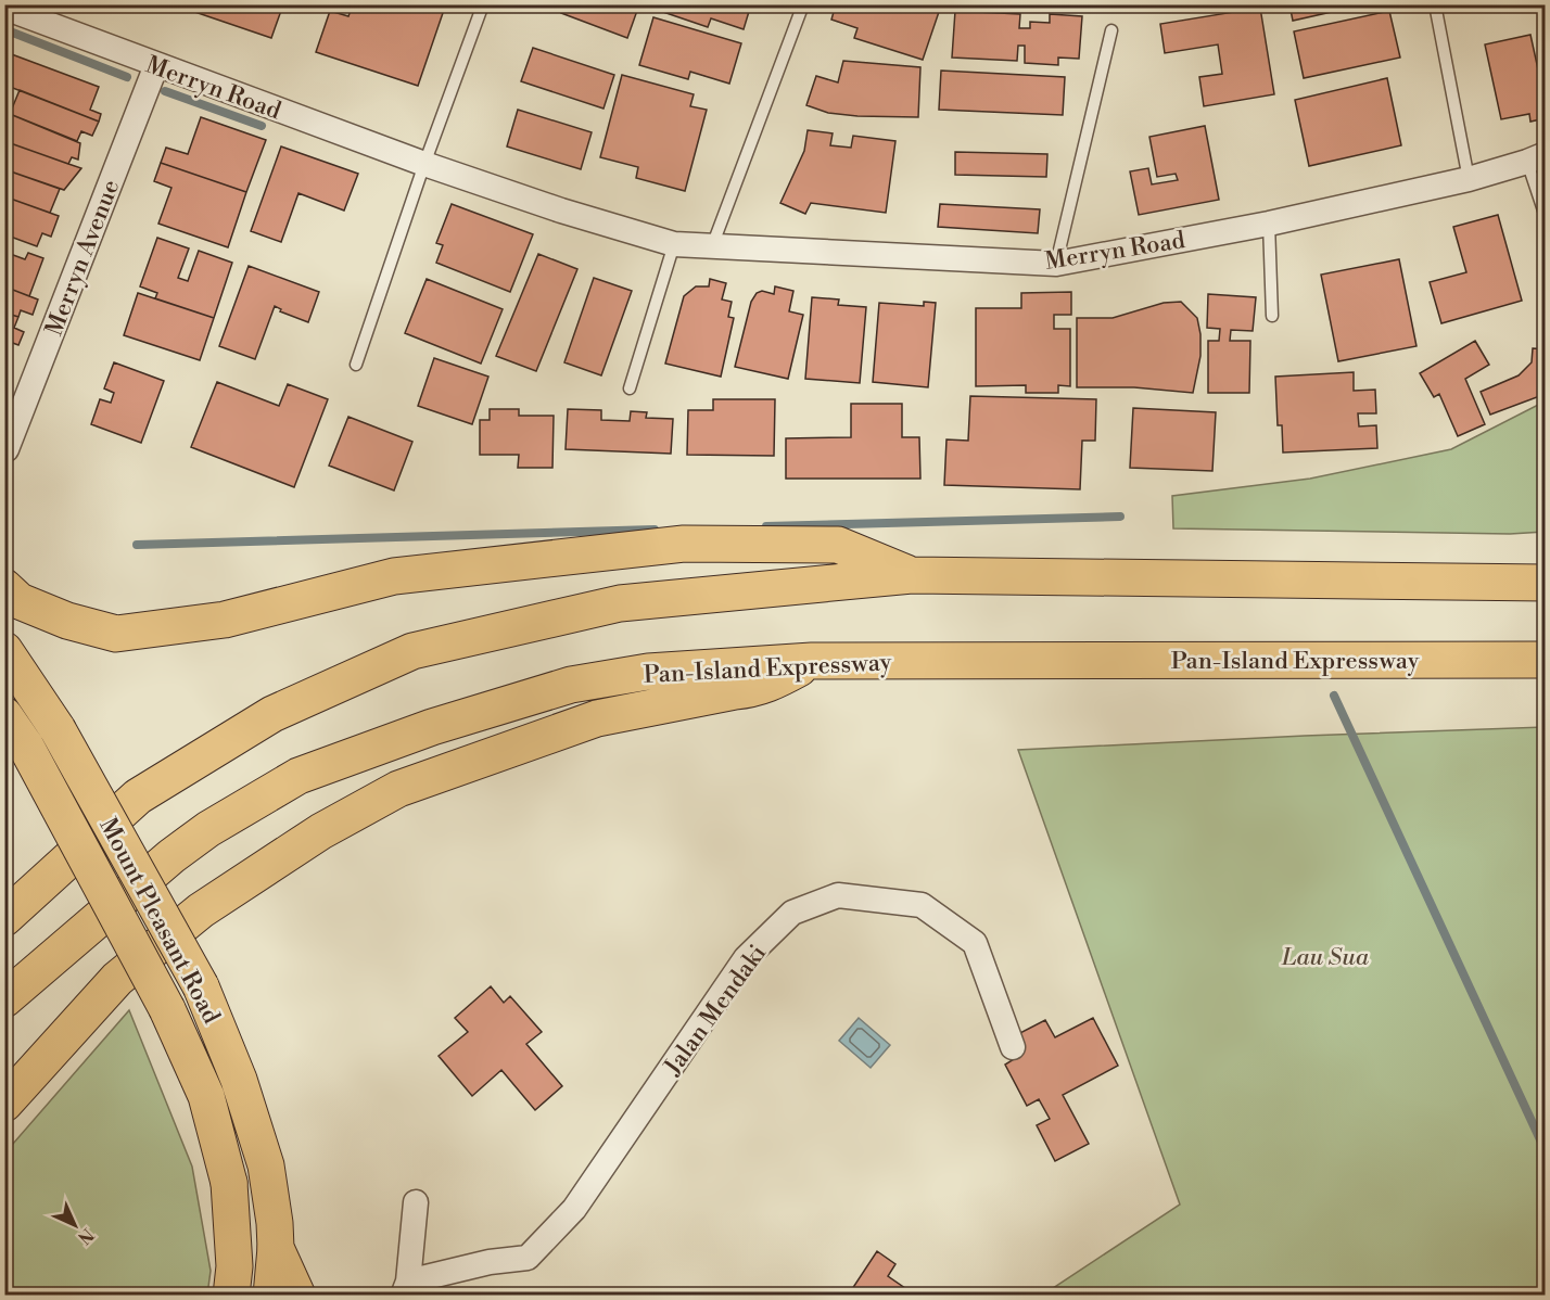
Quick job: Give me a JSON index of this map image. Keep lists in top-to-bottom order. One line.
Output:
{"streets":{"main road":["Pan-Island Expressway","Mount Pleasant Road"],"street":["Merryn Road","Merryn Avenue","Jalan Mendaki"]},"crossings":[["Merryn Road","Merryn Avenue"]],"parks":["Lau Sua"],"north":"bottom right"}
